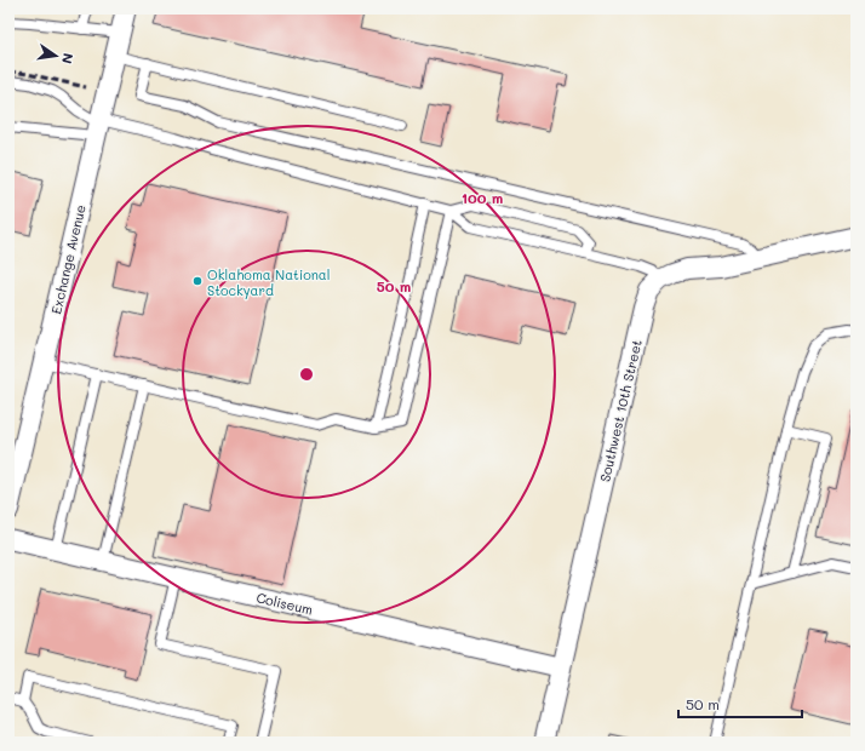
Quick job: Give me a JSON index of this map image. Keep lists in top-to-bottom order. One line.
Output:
{"streets":{"street":["Exchange Avenue","Southwest 10th Street","Coliseum"]},"crossings":[["Southwest 10th Street","Coliseum"]],"places":["Oklahoma National Stockyard"],"scale_bar":"50 m","north":"right","rings":["100 m","50 m"]}
